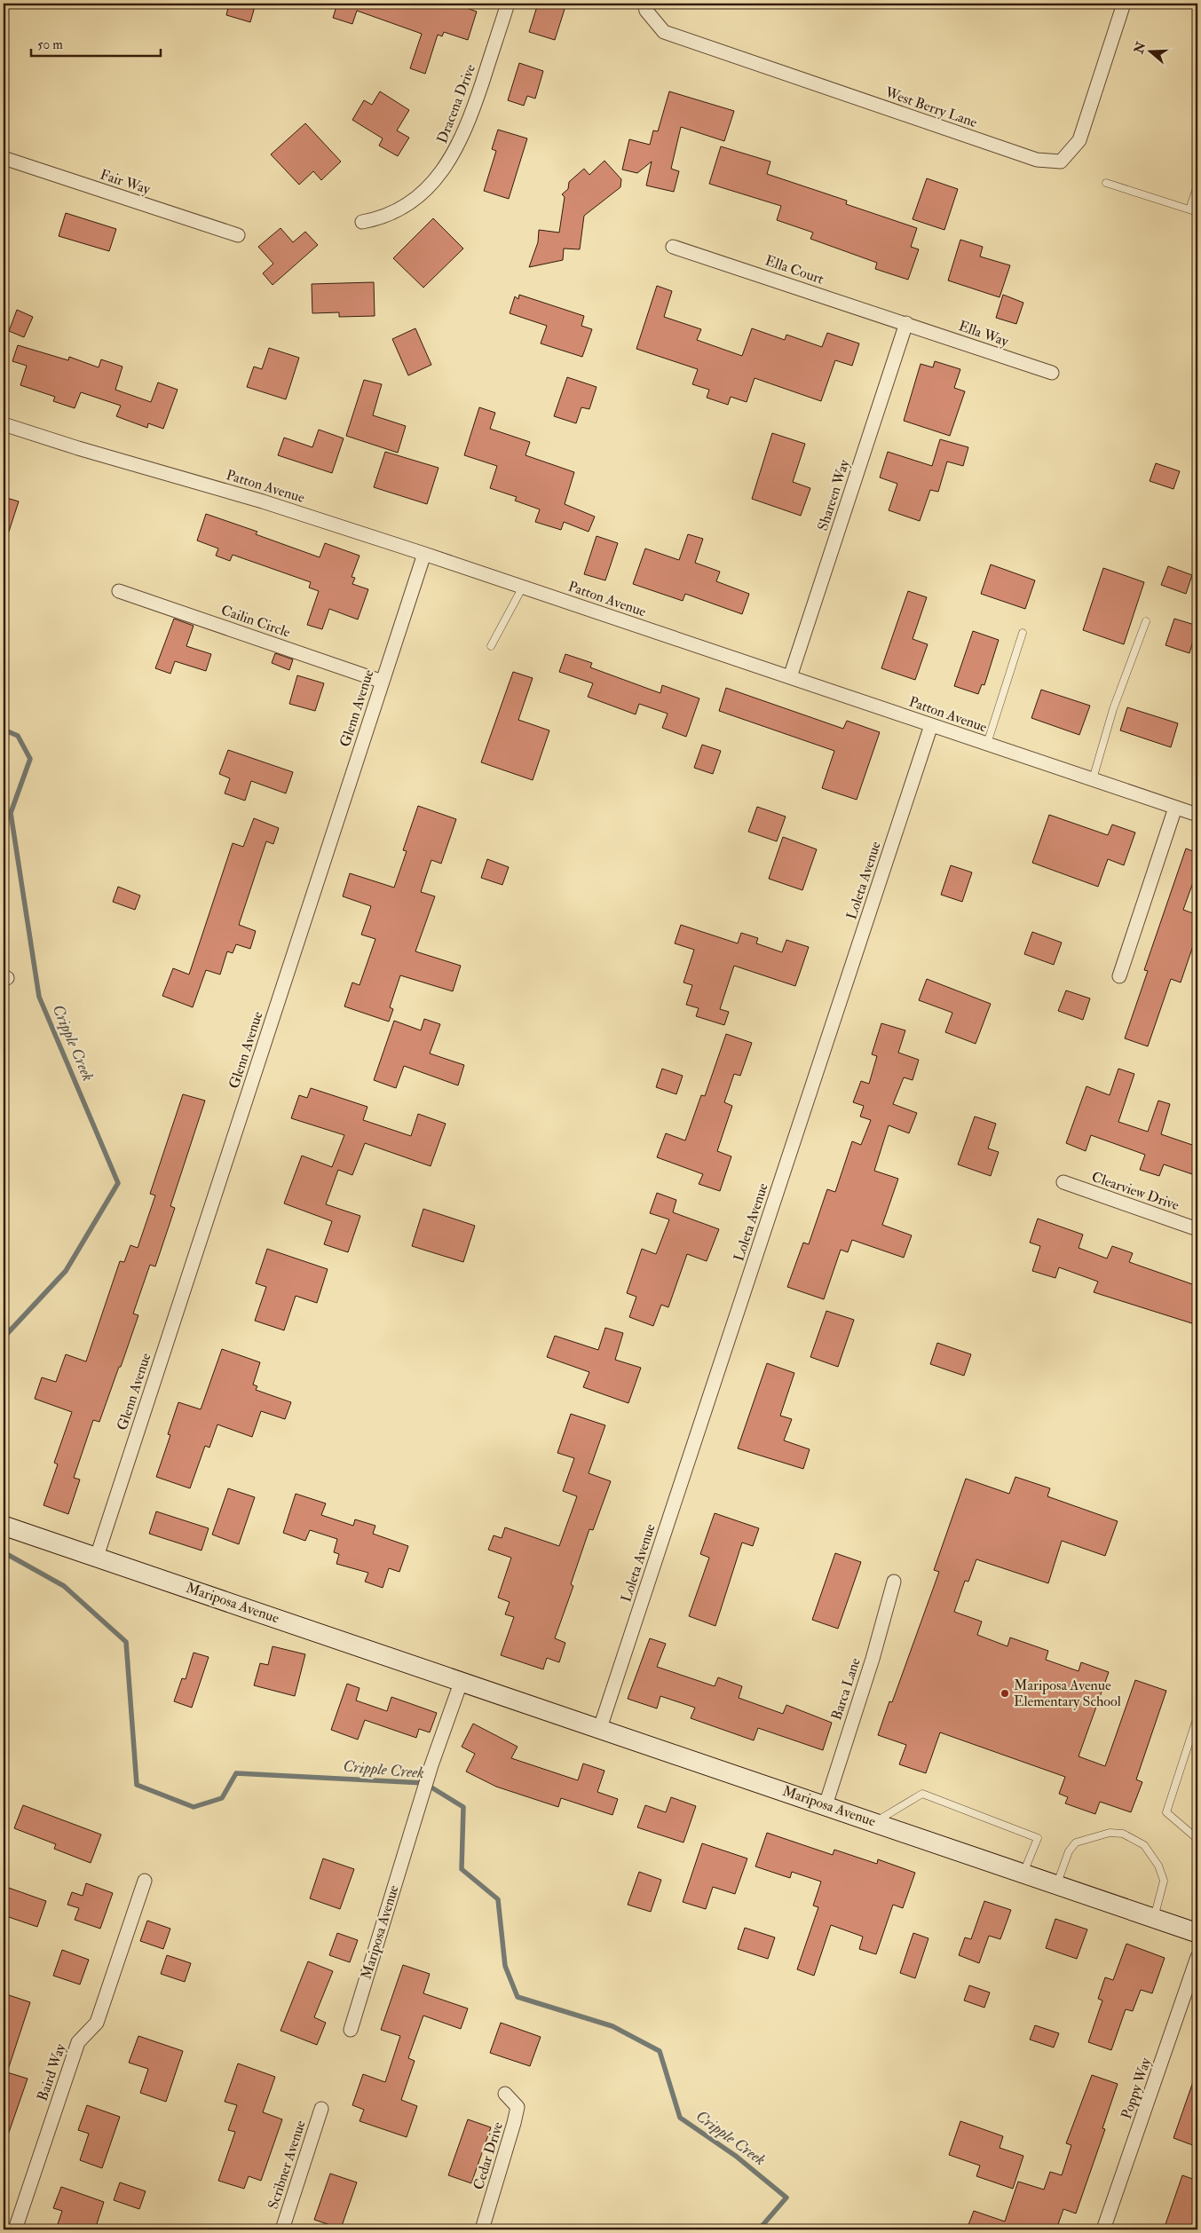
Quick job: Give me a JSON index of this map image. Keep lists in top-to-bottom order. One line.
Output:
{"streets":{"street":["Dracena Drive","West Berry Lane","Fair Way","Ella Court","Ella Way","Patton Avenue","Shareen Way","Cailin Circle","Glenn Avenue","Loleta Avenue","Clearview Drive","Mariposa Avenue","Barca Lane","Baird Way","Poppy Way","Cedar Drive","Scribner Avenue"]},"crossings":[["Ella Court","Ella Way"],["Ella Court","Shareen Way"],["Ella Way","Shareen Way"],["Patton Avenue","Shareen Way"],["Patton Avenue","Glenn Avenue"],["Patton Avenue","Loleta Avenue"],["Cailin Circle","Glenn Avenue"],["Glenn Avenue","Mariposa Avenue"],["Loleta Avenue","Mariposa Avenue"],["Mariposa Avenue","Barca Lane"]],"water":["Cripple Creek"],"places":["Mariposa Avenue Elementary School"],"scale_bar":"50 m","north":"left"}
